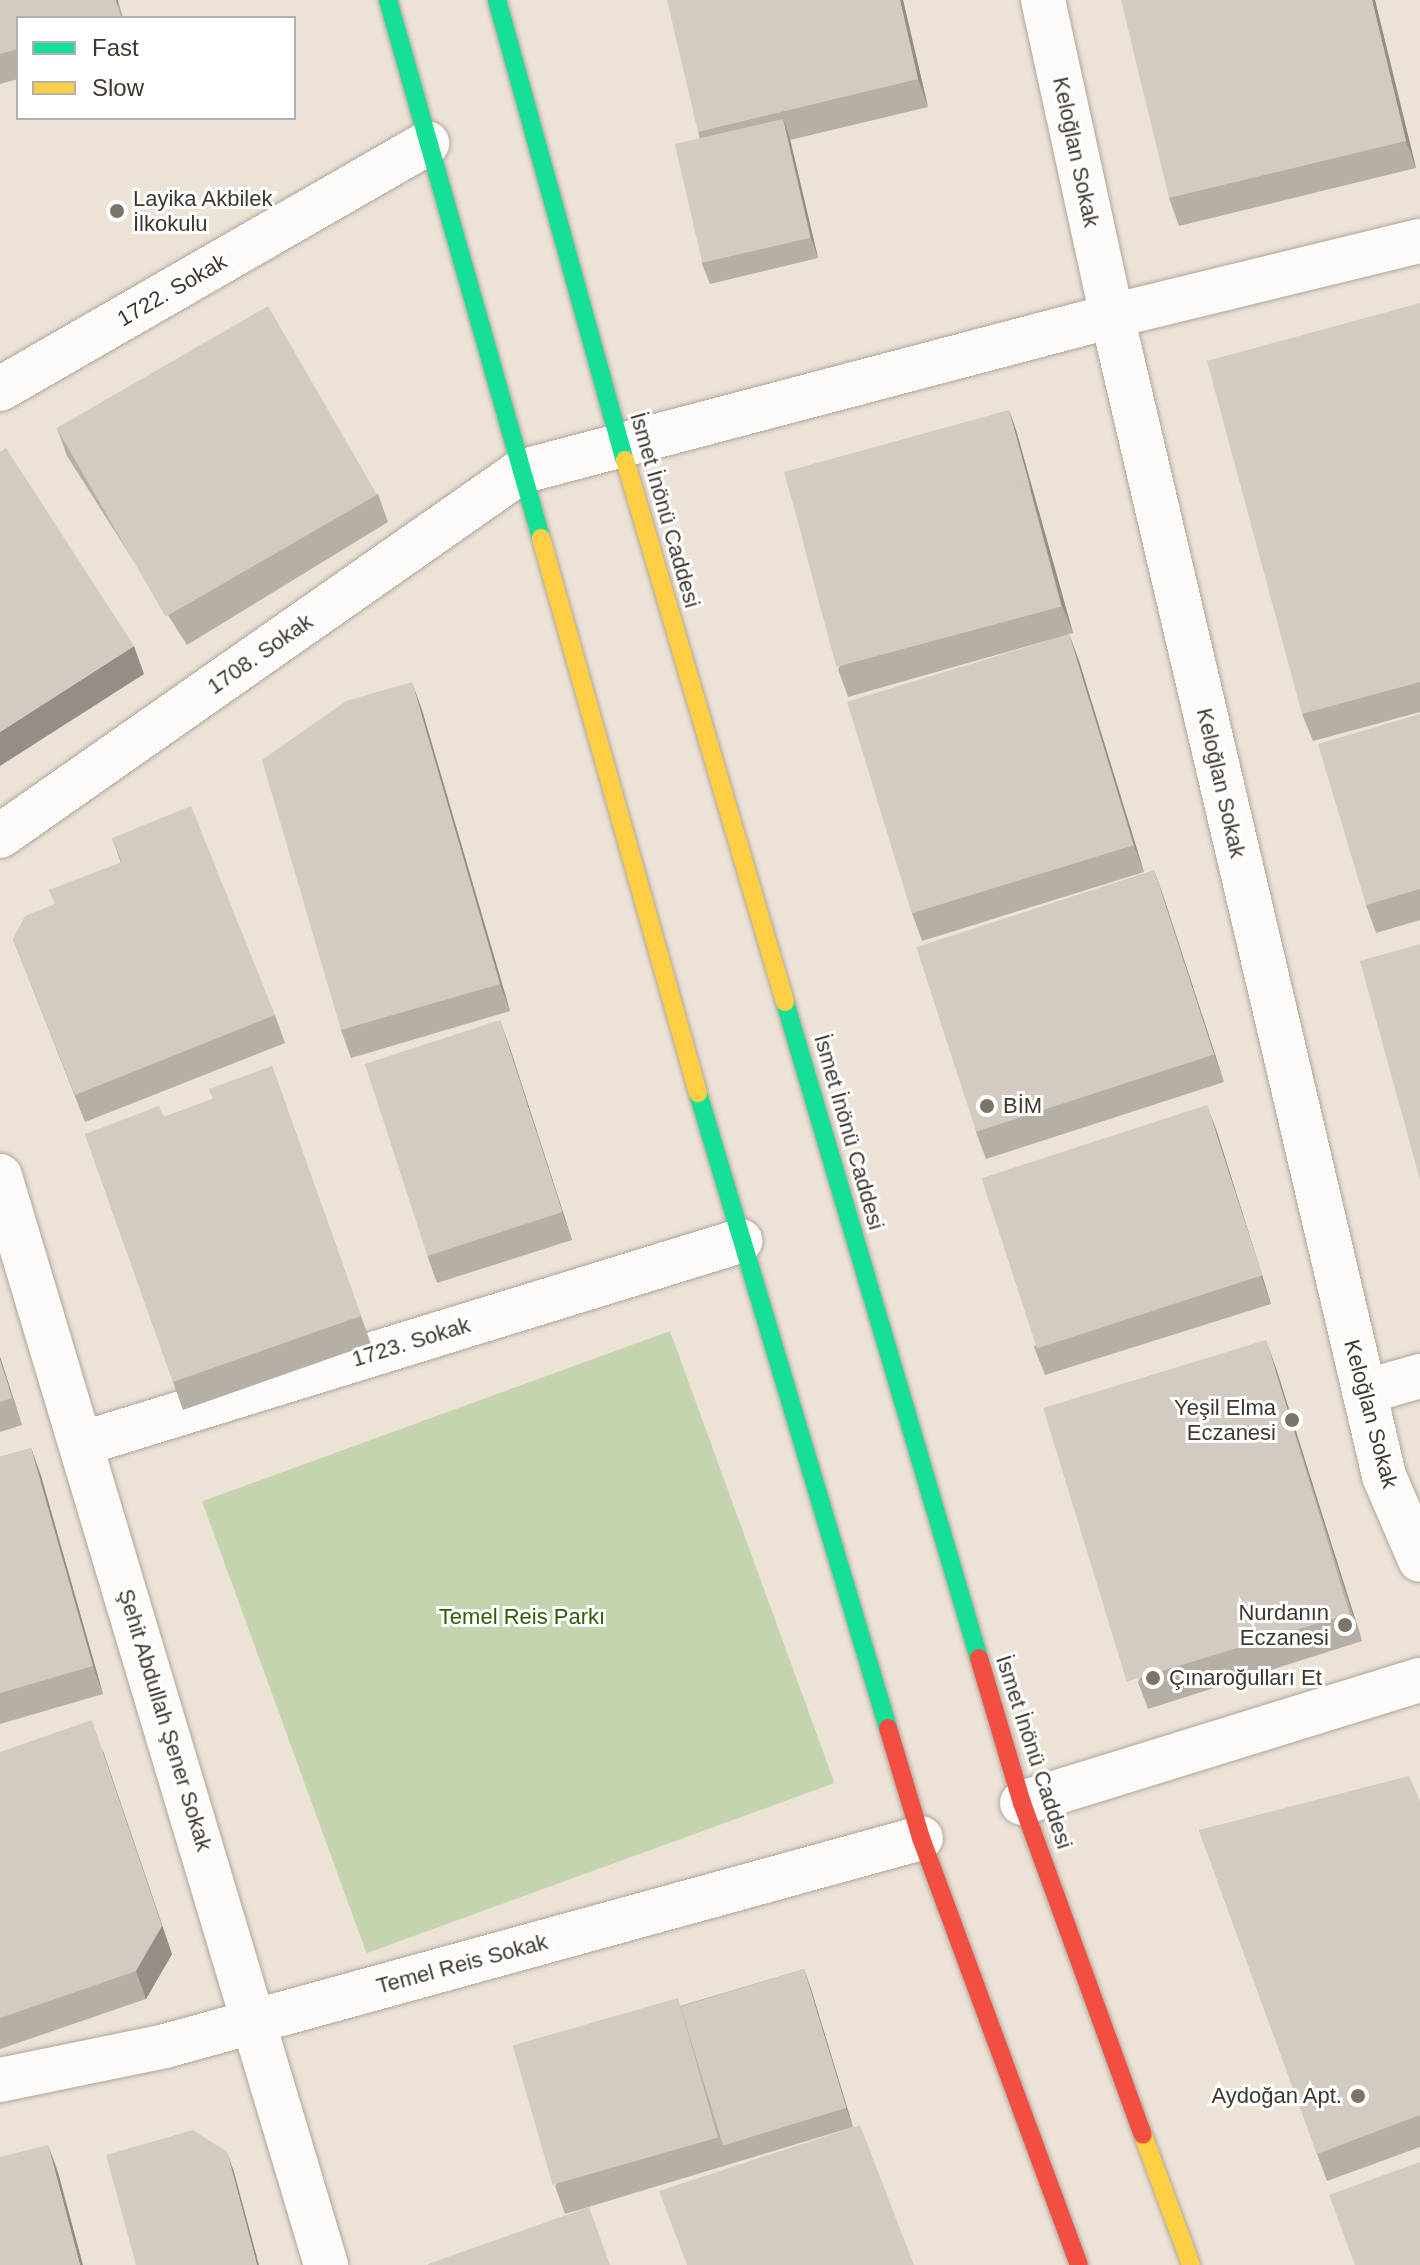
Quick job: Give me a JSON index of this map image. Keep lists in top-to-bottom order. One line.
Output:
{"streets":{"main road":["İsmet İnönü Caddesi"],"street":["Keloğlan Sokak","1722. Sokak","1708. Sokak","1723. Sokak","Şehit Abdullah Şener Sokak","Temel Reis Sokak"]},"crossings":[["1723. Sokak","Şehit Abdullah Şener Sokak"],["Şehit Abdullah Şener Sokak","Temel Reis Sokak"]],"parks":["Temel Reis Parkı"],"places":["Layika Akbilek İlkokulu","BİM","Yeşil Elma Eczanesi","Nurdanın Eczanesi","Çınaroğulları Et","Aydoğan Apt."],"legend":["Fast","Slow"]}
